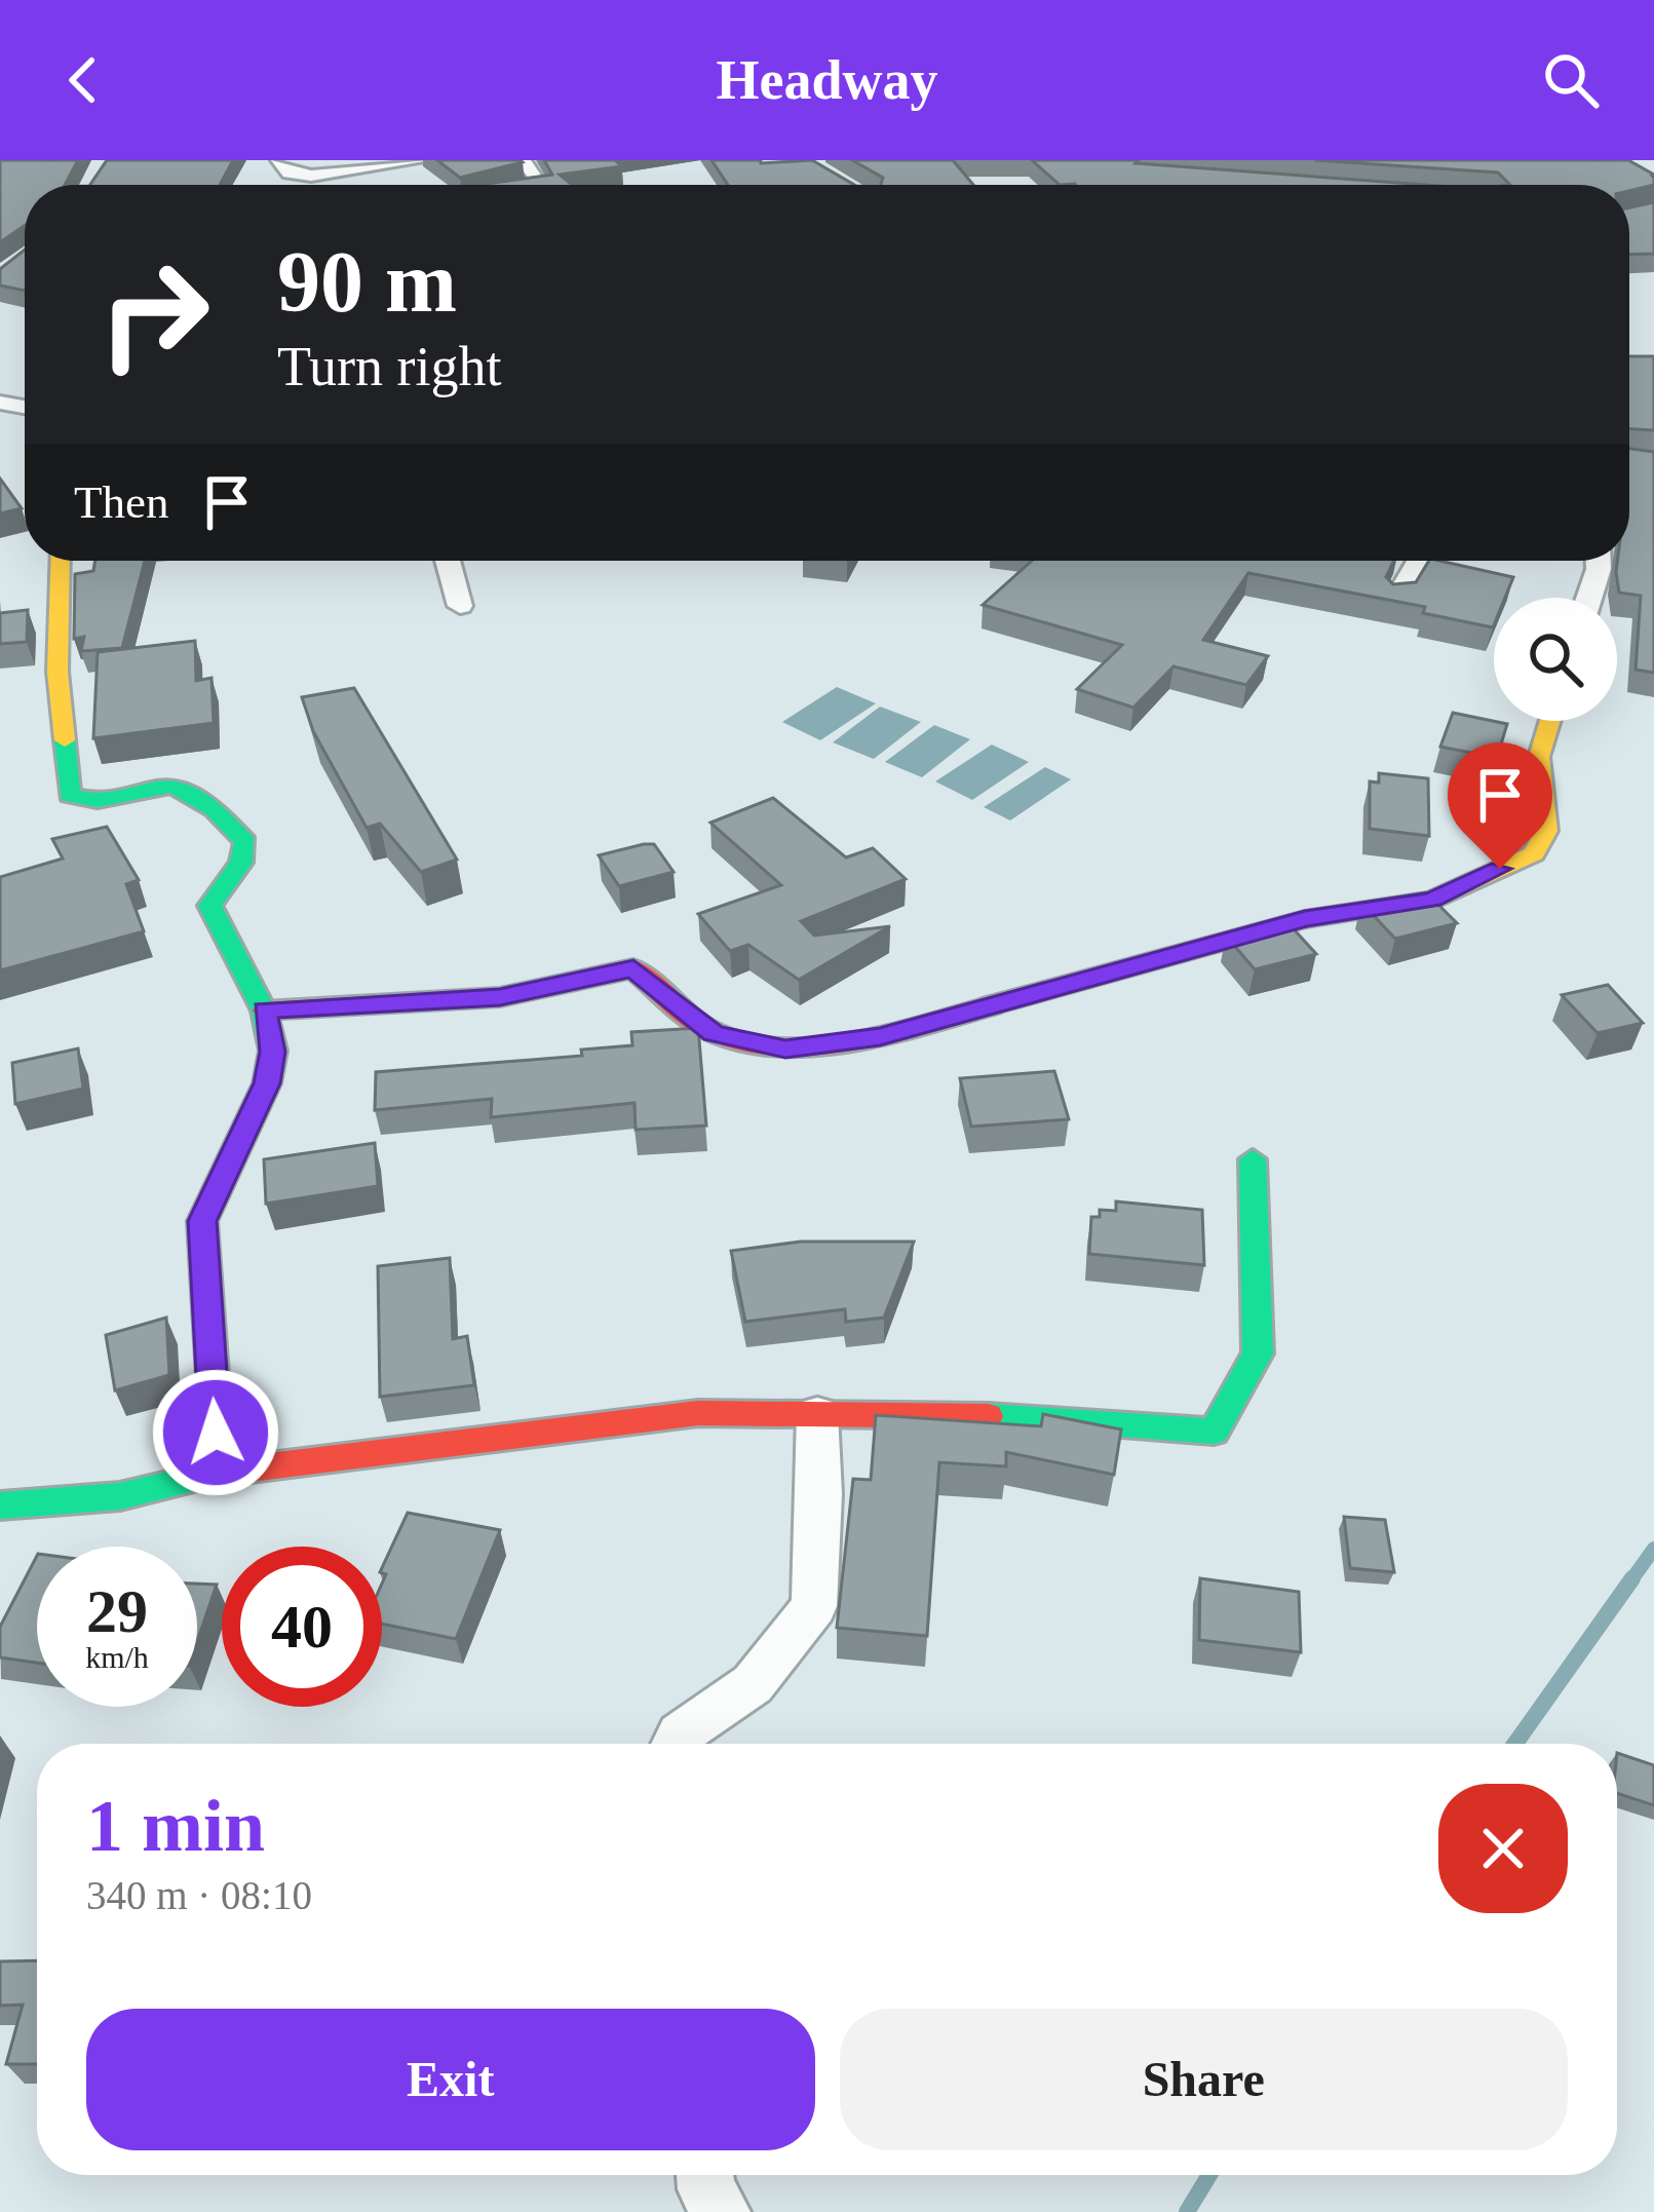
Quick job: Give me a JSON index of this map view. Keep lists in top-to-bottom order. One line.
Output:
{"page":{"header":"Headway","turn":["90 m","Turn right"],"then":"Then","speed":"29 km/h","limit":"40","heading":["1 min","340 m · 08:10"],"buttons":["Exit","Share"]}}
